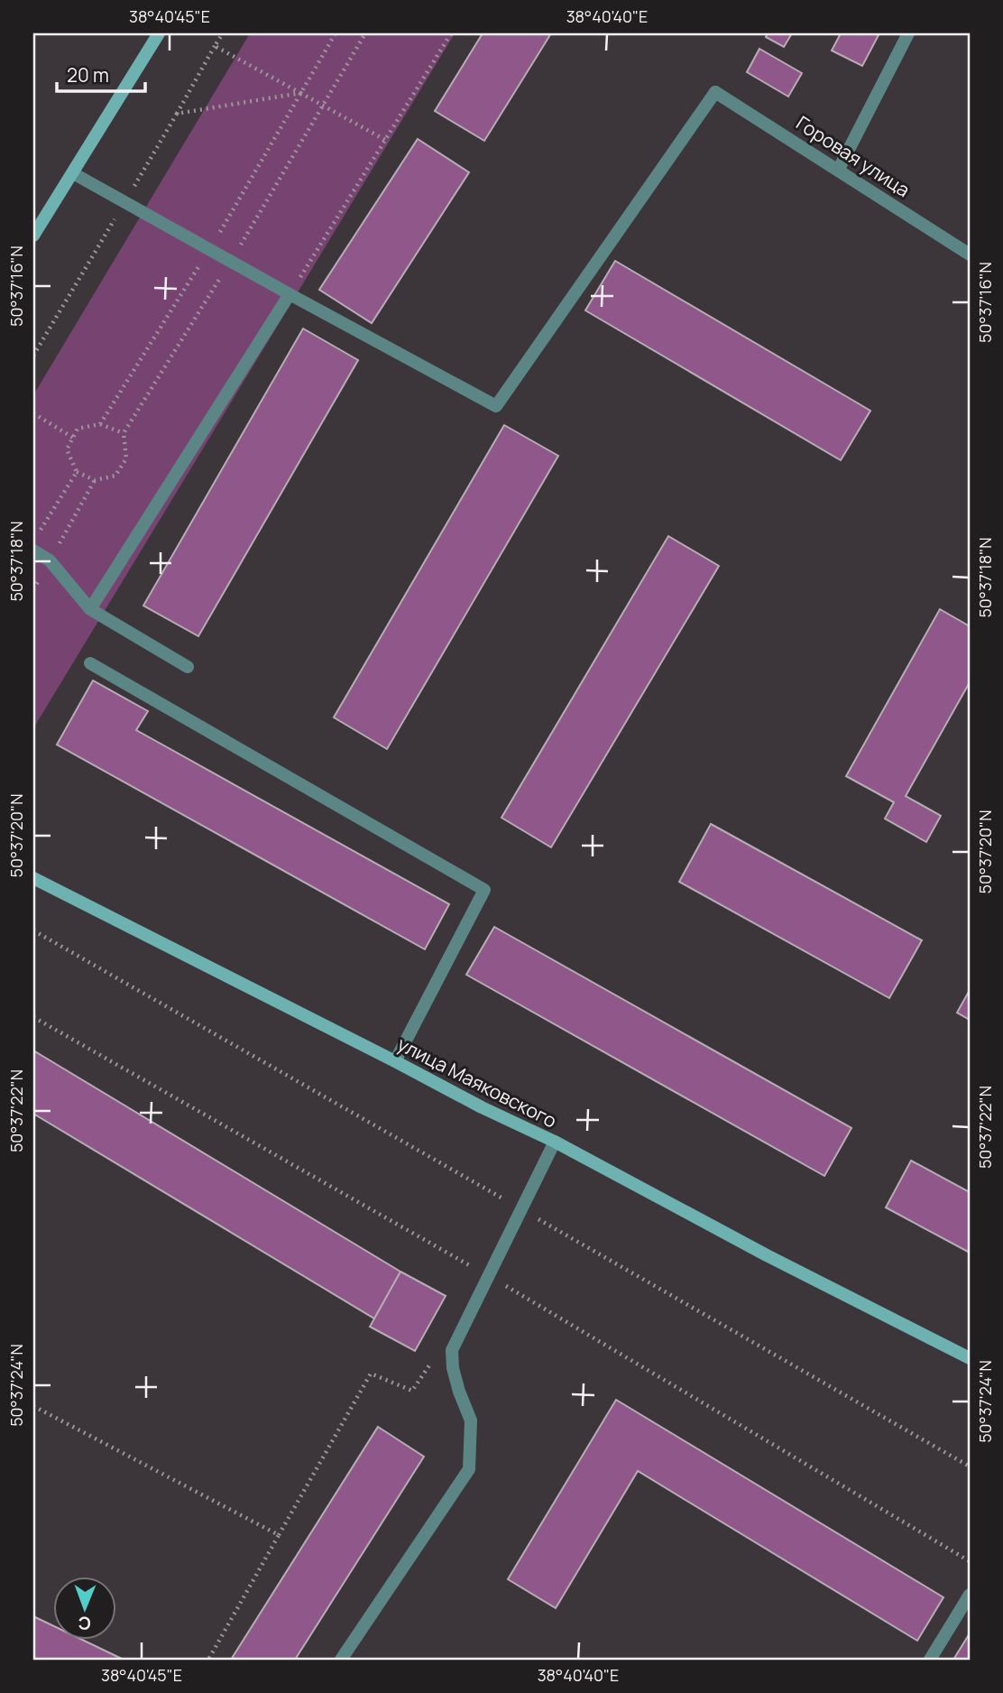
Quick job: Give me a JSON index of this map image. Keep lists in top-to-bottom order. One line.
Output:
{"streets":{"street":["Горовая улица","улица Маяковского"]},"scale_bar":"20 m","north":"bottom","coordinates":["38°40'45\"E","38°40'40\"E","50°37'16\"N","50°37'18\"N","50°37'20\"N","50°37'22\"N","50°37'24\"N"]}
